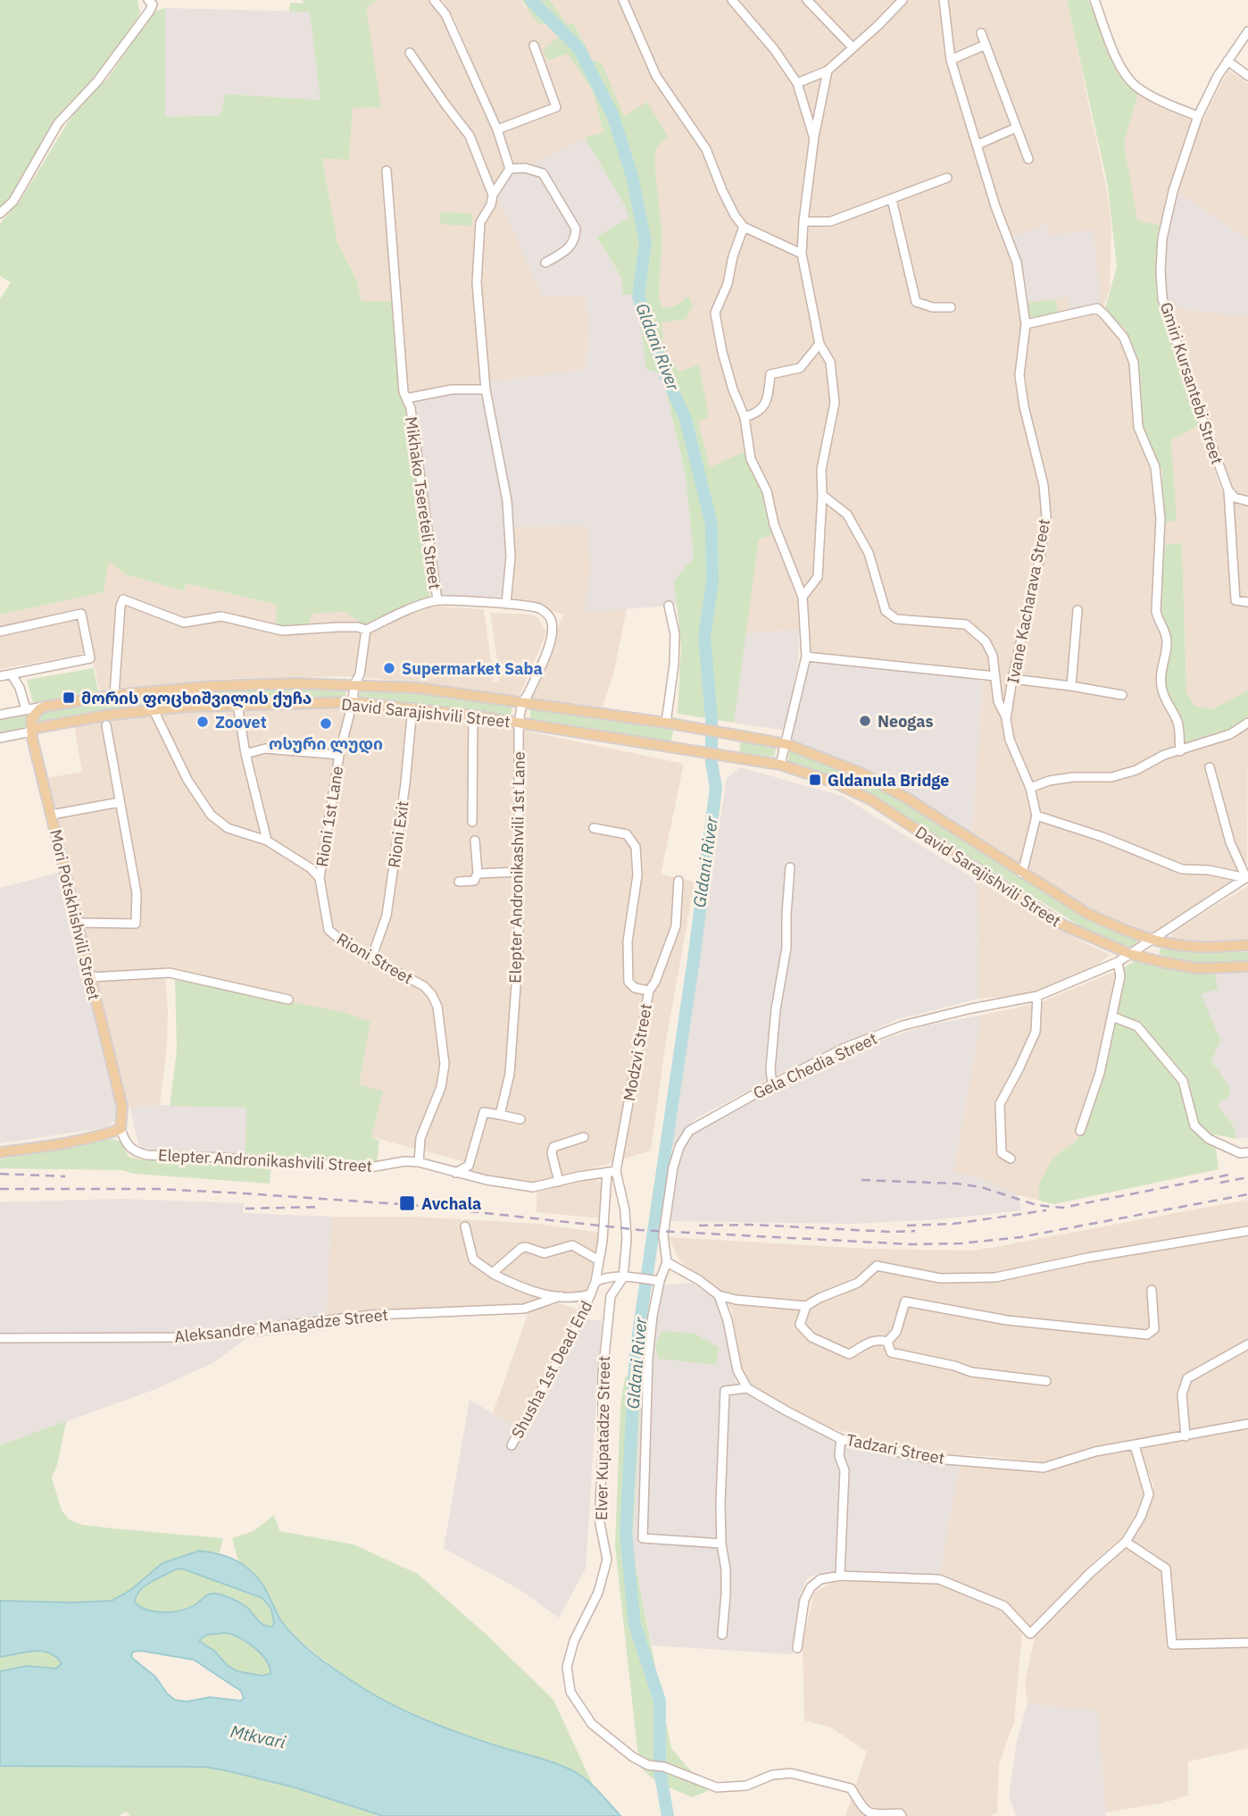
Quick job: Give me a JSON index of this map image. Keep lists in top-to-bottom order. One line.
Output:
{"streets":{"main road":["David Sarajishvili Street","Mori Potskhishvili Street"],"street":["Gmiri Kursantebi Street","Mikhako Tsereteli Street","Ivane Kacharava Street","Rioni 1st Lane","Rioni Exit","Elepter Andronikashvili 1st Lane","Rioni Street","Modzvi Street","Gela Chedia Street","Elepter Andronikashvili Street","Aleksandre Managadze Street","Shusha 1st Dead End","Elver Kupatadze Street","Tadzari Street"]},"crossings":[["Mikhako Tsereteli Street","Rioni 1st Lane"],["Mikhako Tsereteli Street","Elepter Andronikashvili 1st Lane"],["Ivane Kacharava Street","David Sarajishvili Street"],["David Sarajishvili Street","Rioni 1st Lane"],["David Sarajishvili Street","Rioni Exit"],["David Sarajishvili Street","Elepter Andronikashvili 1st Lane"],["David Sarajishvili Street","Mori Potskhishvili Street"],["David Sarajishvili Street","Gela Chedia Street"],["Rioni 1st Lane","Rioni Street"],["Rioni Exit","Rioni Street"],["Mori Potskhishvili Street","Elepter Andronikashvili Street"],["Rioni Street","Elepter Andronikashvili Street"],["Modzvi Street","Elepter Andronikashvili Street"],["Modzvi Street","Shusha 1st Dead End"],["Modzvi Street","Elver Kupatadze Street"],["Elepter Andronikashvili Street","Elver Kupatadze Street"]],"water":["Gldani River","Mtkvari"],"places":{"other":["Supermarket Saba","Neogas","Zoovet","ოსური ლუდი"],"transit":["მორის ფოცხიშვილის ქუჩა","Gldanula Bridge","Avchala"]}}
